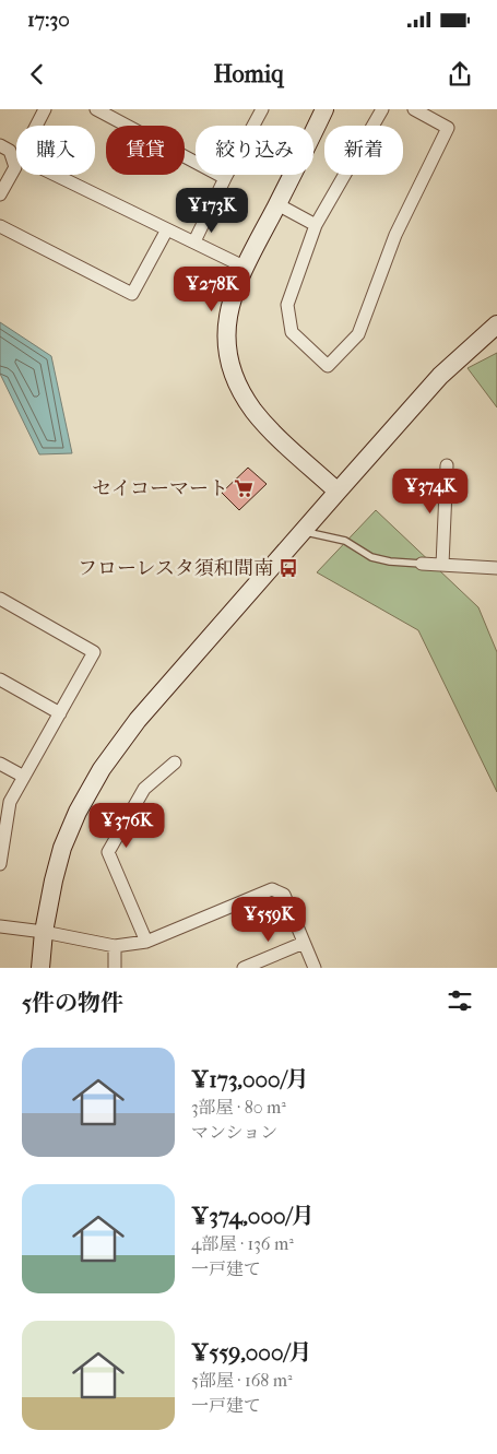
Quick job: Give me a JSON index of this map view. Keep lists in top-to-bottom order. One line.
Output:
{"places":{"supermarket":["セイコーマート"],"bus stop":["フローレスタ須和間南"]},"page":{"status":"17:30","header":"Homiq","chip":["購入","賃貸","絞り込み","新着"],"price":["¥173K","¥278K","¥374K","¥376K","¥559K"],"heading":"5件の物件","list":[{"name":"¥173,000/月","note":"3部屋 · 80 m² · マンション"},{"name":"¥374,000/月","note":"4部屋 · 136 m² · 一戸建て"},{"name":"¥559,000/月","note":"5部屋 · 168 m² · 一戸建て"}]}}
